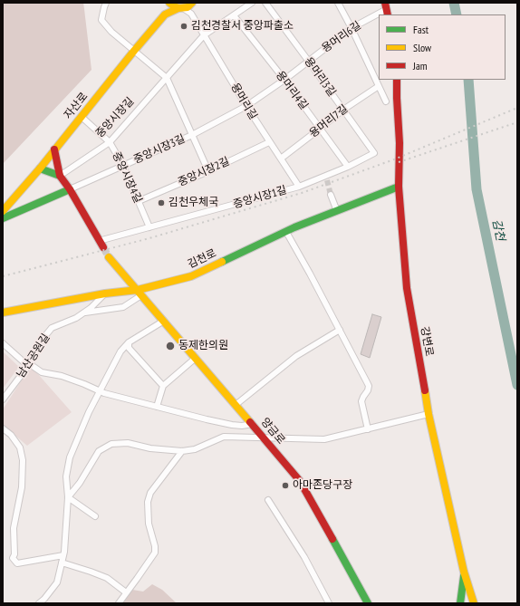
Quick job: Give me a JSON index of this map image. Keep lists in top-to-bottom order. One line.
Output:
{"streets":{"street":["용머리6길","용머리3길","용머리4길","용머리길","자산로","중앙시장길","용머리7길","중앙시장3길","중앙시장2길","중앙시장4길","중앙시장1길","김천로","강변로","남산공원길","양금로"]},"crossings":[["용머리6길","용머리3길"],["용머리6길","용머리4길"],["용머리6길","용머리길"],["용머리6길","중앙시장3길"],["용머리3길","용머리7길"],["용머리3길","중앙시장1길"],["용머리4길","중앙시장길"],["용머리4길","용머리7길"],["용머리4길","중앙시장1길"],["용머리길","중앙시장길"],["용머리길","용머리7길"],["용머리길","중앙시장3길"],["용머리길","중앙시장2길"],["용머리길","중앙시장1길"],["자산로","중앙시장4길"],["중앙시장길","중앙시장4길"],["중앙시장3길","중앙시장4길"],["중앙시장2길","중앙시장4길"],["중앙시장4길","중앙시장1길"],["김천로","강변로"],["김천로","남산공원길"],["김천로","양금로"]],"water":["감천"],"places":["김천경찰서 중앙파출소","김천우체국","동제한의원","아마존당구장"],"legend":["Fast","Slow","Jam"]}
